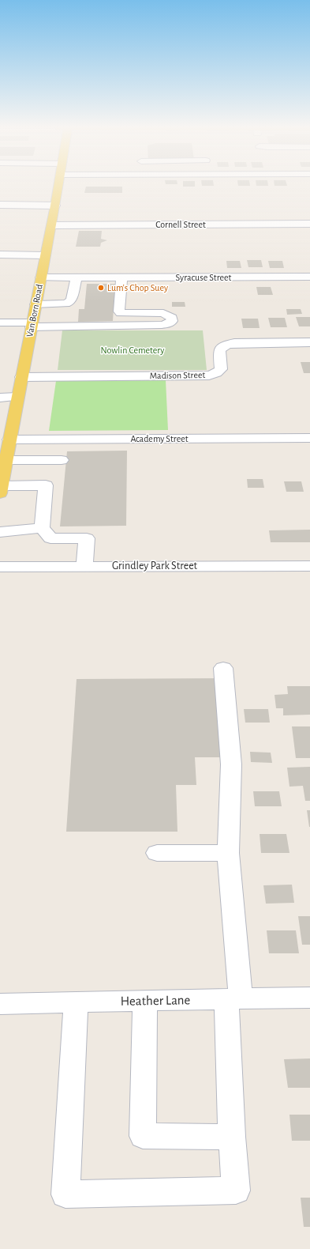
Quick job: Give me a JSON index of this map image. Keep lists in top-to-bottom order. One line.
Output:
{"streets":{"main road":["Van Born Road"],"street":["Cornell Street","Syracuse Street","Madison Street","Academy Street","Grindley Park Street","Heather Lane"]},"crossings":[["Cornell Street","Van Born Road"],["Syracuse Street","Van Born Road"],["Van Born Road","Madison Street"],["Van Born Road","Academy Street"]],"parks":["Nowlin Cemetery"],"places":["Lum's Chop Suey"]}
